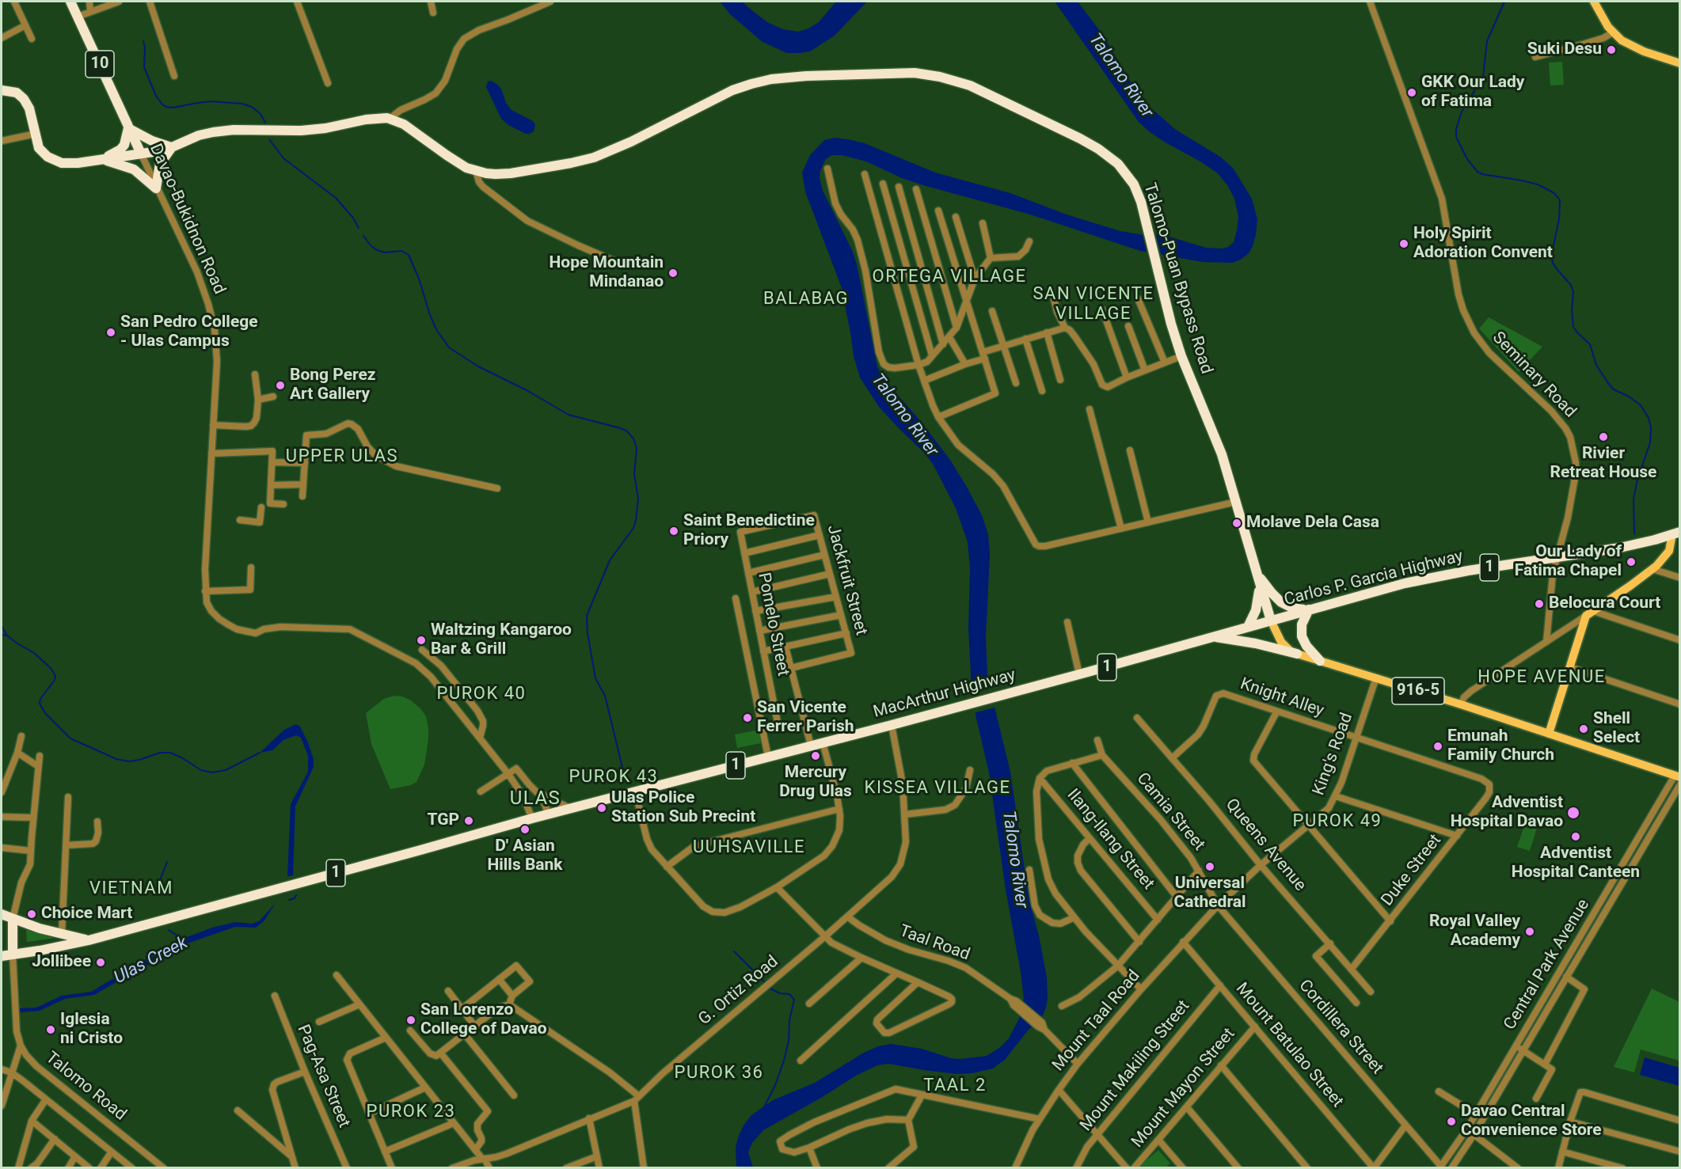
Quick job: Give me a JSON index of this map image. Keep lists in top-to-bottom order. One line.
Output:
{"streets":{"highway":["10","Davao-Bukidnon Road","Talomo-Puan Bypass Road","1","Carlos P. Garcia Highway","MacArthur Highway"],"main road":["916-5"],"street":["Seminary Road","Jackfruit Street","Pomelo Street","Knight Alley","King's Road","Camia Street","Ilang-Ilang Street","Queens Avenue","Duke Street","Taal Road","Central Park Avenue","G. Ortiz Road","Mount Taal Road","Cordillera Street","Mount Batulao Street","Mount Makiling Street","Pag-Asa Street","Talomo Road","Mount Mayon Street"]},"crossings":[["Davao-Bukidnon Road","Talomo-Puan Bypass Road"],["Talomo-Puan Bypass Road","Carlos P. Garcia Highway"],["Talomo-Puan Bypass Road","916-5"],["Talomo-Puan Bypass Road","MacArthur Highway"],["Seminary Road","Carlos P. Garcia Highway"],["Carlos P. Garcia Highway","916-5"],["Carlos P. Garcia Highway","MacArthur Highway"],["Jackfruit Street","Pomelo Street"],["916-5","MacArthur Highway"],["916-5","King's Road"],["916-5","Central Park Avenue"],["MacArthur Highway","G. Ortiz Road"],["MacArthur Highway","Talomo Road"],["Knight Alley","King's Road"],["Knight Alley","Queens Avenue"],["Knight Alley","Duke Street"],["King's Road","Camia Street"],["King's Road","Queens Avenue"],["King's Road","Mount Taal Road"],["King's Road","Cordillera Street"],["Camia Street","Mount Taal Road"],["Camia Street","Cordillera Street"],["Queens Avenue","Duke Street"],["Taal Road","G. Ortiz Road"],["Taal Road","Mount Taal Road"],["Central Park Avenue","Cordillera Street"],["Mount Taal Road","Cordillera Street"],["Mount Taal Road","Mount Batulao Street"],["Mount Batulao Street","Mount Makiling Street"],["Mount Batulao Street","Mount Mayon Street"]],"districts":["ORTEGA VILLAGE","SAN VICENTE VILLAGE","BALABAG","UPPER ULAS","HOPE AVENUE","PUROK 40","PUROK 43","KISSEA VILLAGE","ULAS","PUROK 49","UUHSAVILLE","VIETNAM","PUROK 36","TAAL 2","PUROK 23"],"water":["Talomo River","Ulas Creek"],"places":["Suki Desu","GKK Our Lady of Fatima","Holy Spirit Adoration Convent","Hope Mountain Mindanao","San Pedro College - Ulas Campus","Bong Perez Art Gallery","Rivier Retreat House","Molave Dela Casa","Saint Benedictine Priory","Our Lady of Fatima Chapel","Belocura Court","Waltzing Kangaroo Bar & Grill","San Vicente Ferrer Parish","Shell Select","Emunah Family Church","Mercury Drug Ulas","Ulas Police Station Sub Precint","Adventist Hospital Davao","TGP","D' Asian Hills Bank","Adventist Hospital Canteen","Universal Cathedral","Choice Mart","Royal Valley Academy","Jollibee","San Lorenzo College of Davao","Iglesia ni Cristo","Davao Central Convenience Store"]}
